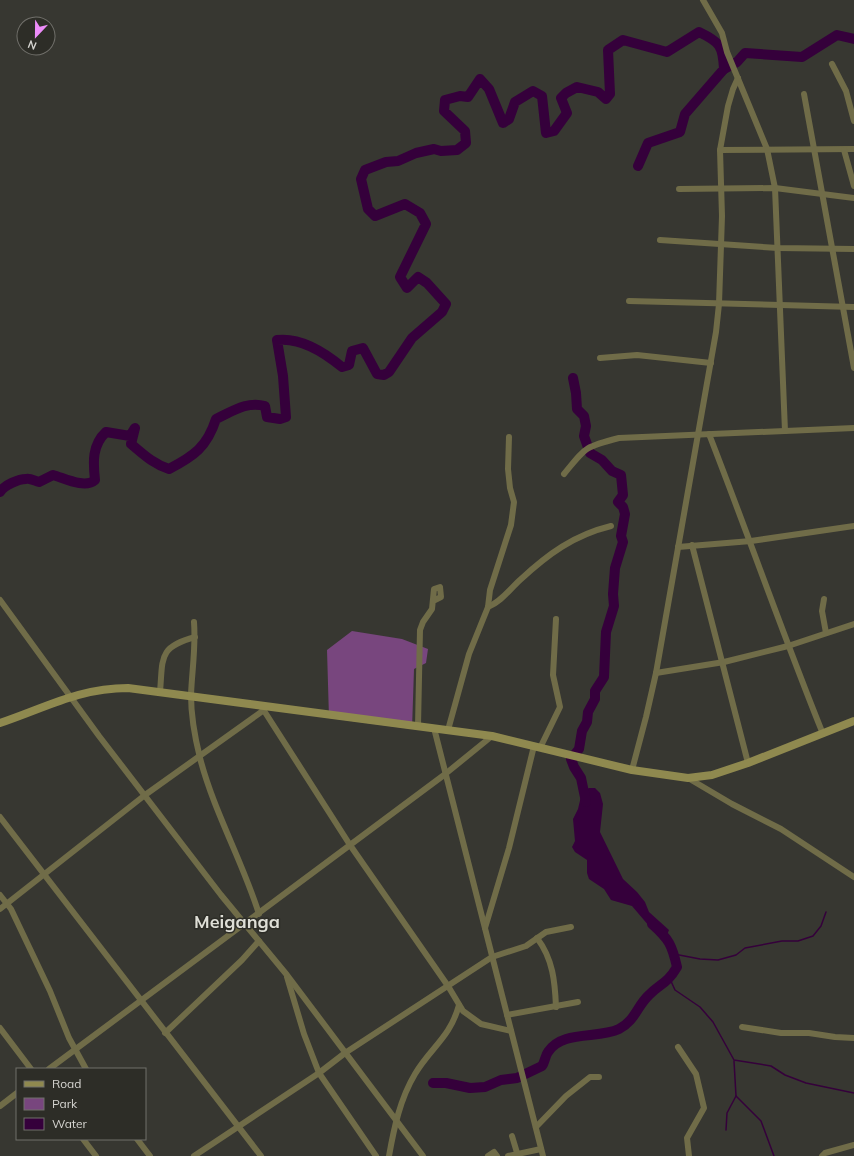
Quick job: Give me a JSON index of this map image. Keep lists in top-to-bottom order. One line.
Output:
{"districts":["Meiganga"],"legend":["Road","Park","Water"],"north":"bottom"}
